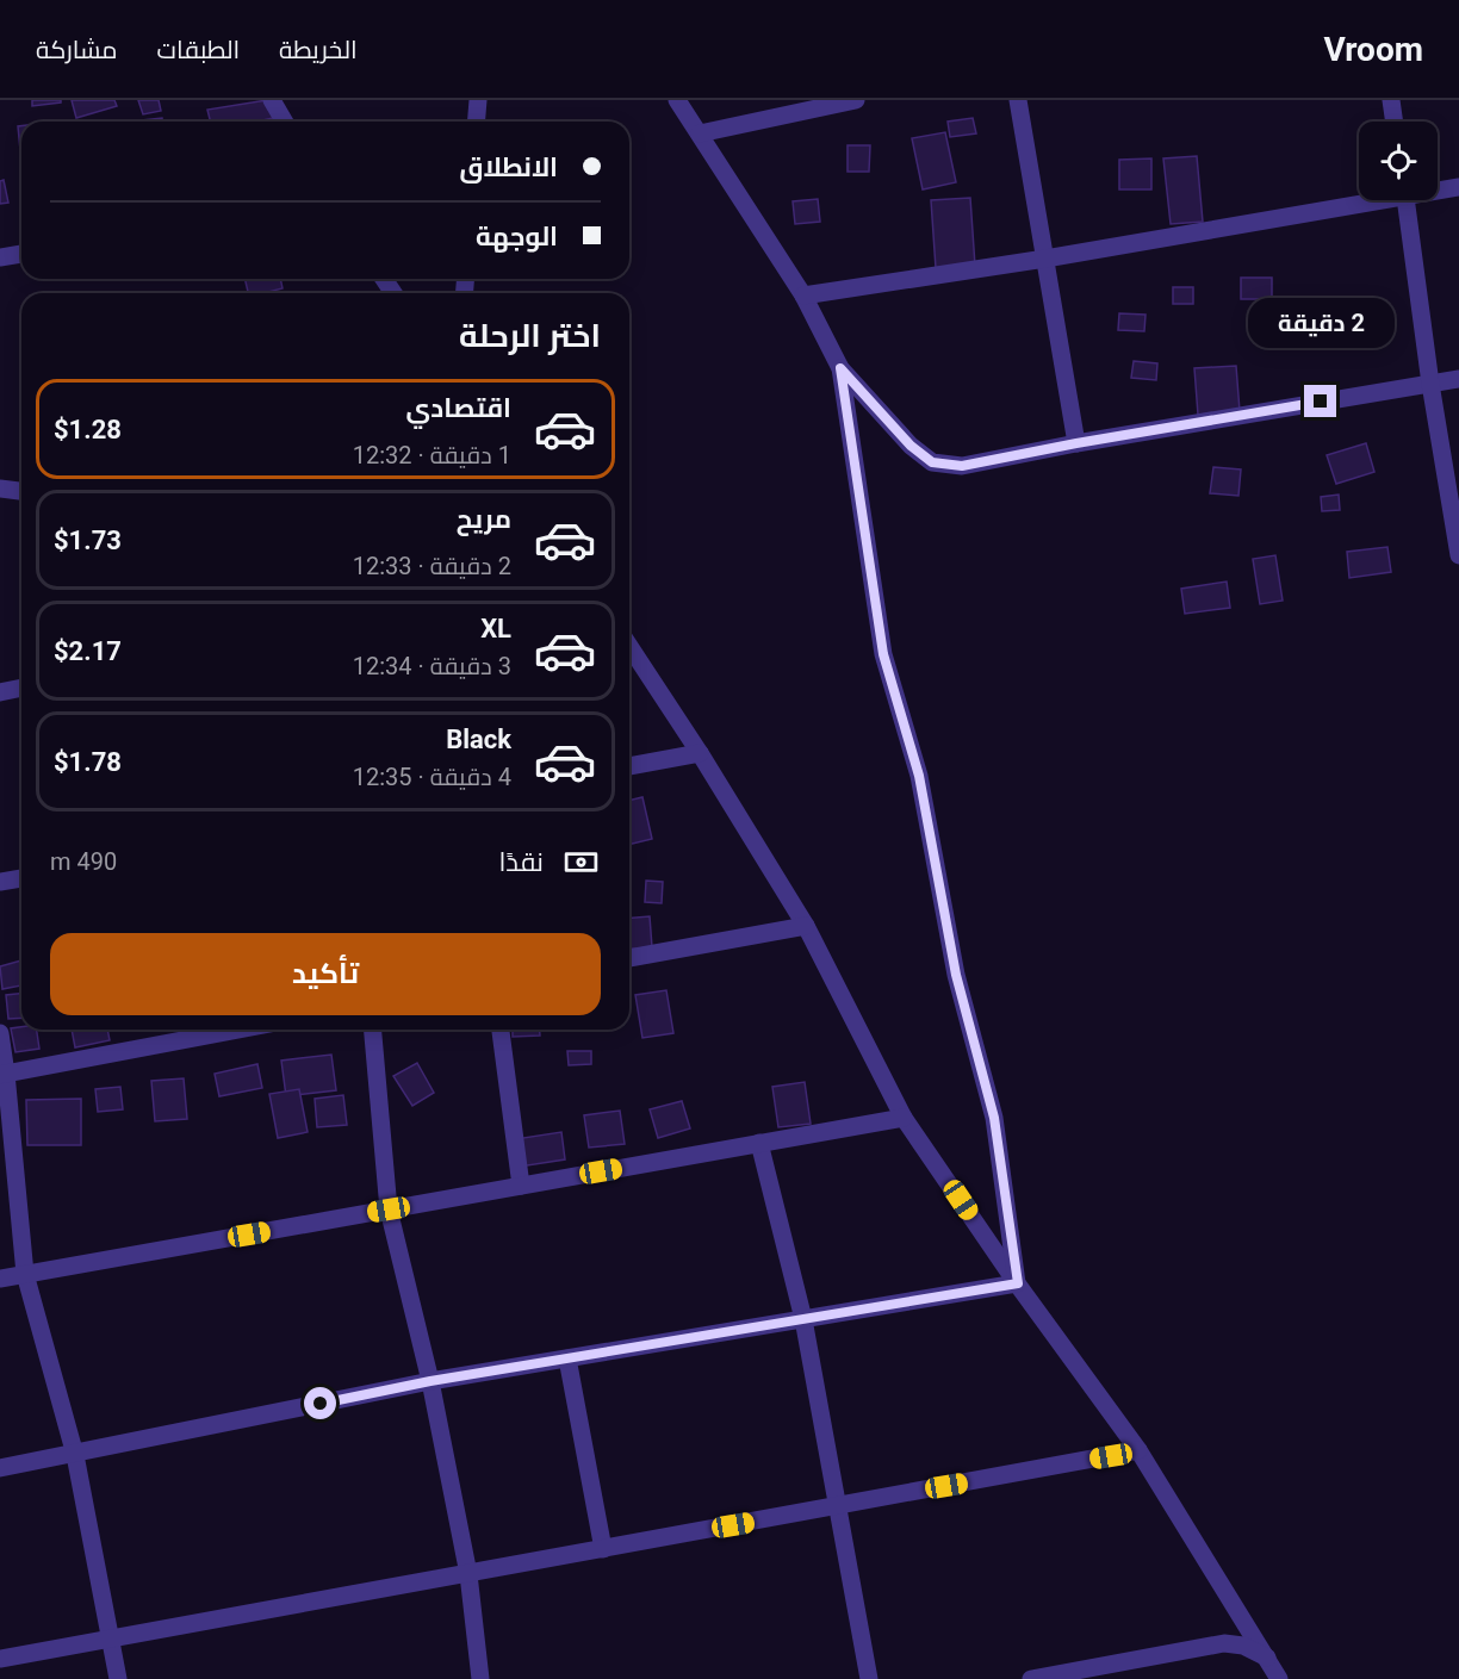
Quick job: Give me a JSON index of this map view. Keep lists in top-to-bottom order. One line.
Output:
{"page":{"header":"Vroom","nav":["الخريطة","الطبقات","مشاركة"],"banner":["الانطلاق","الوجهة"],"heading":"اختر الرحلة","bubble":"2 دقيقة","list":[{"name":"اقتصادي","note":"1 دقيقة · 12:32","value":"$1.28"},{"name":"مريح","note":"2 دقيقة · 12:33","value":"$1.73"},{"name":"XL","note":"3 دقيقة · 12:34","value":"$2.17"},{"name":"Black","note":"4 دقيقة · 12:35","value":"$1.78"}],"pay":["نقدًا","490 m"],"buttons":"تأكيد"}}
